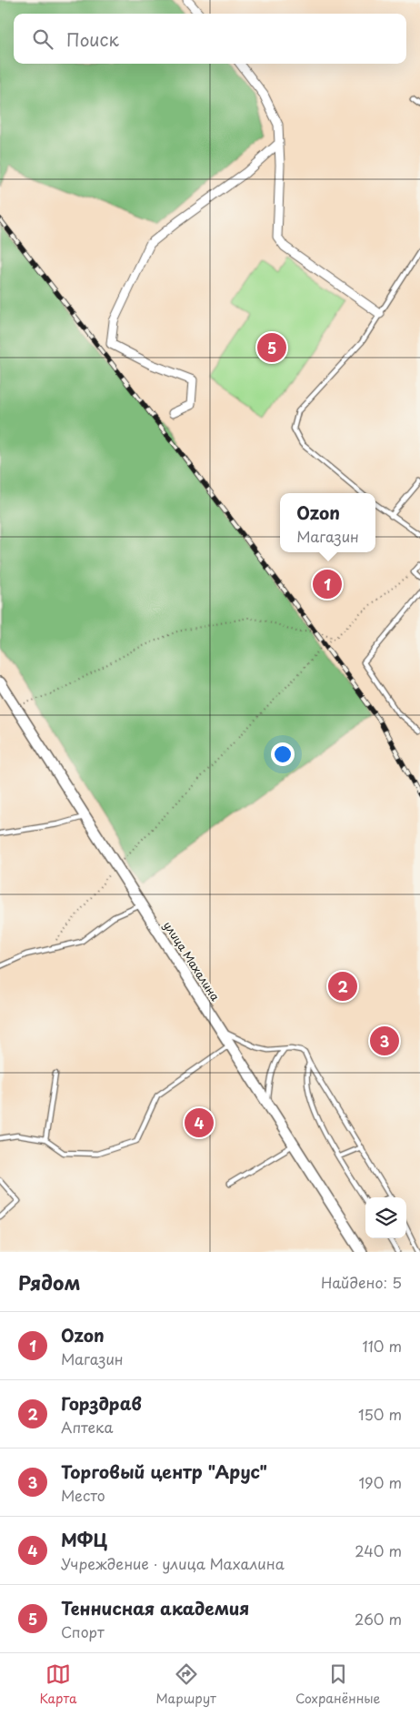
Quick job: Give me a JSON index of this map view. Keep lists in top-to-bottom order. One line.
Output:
{"streets":{"street":["улица Махалина"]},"page":{"search":"Поиск","pins":["5","1","2","3","4"],"popup":["Ozon","Магазин"],"heading":["Рядом","Найдено: 5"],"list":[{"mark":"1","name":"Ozon","note":"Магазин","value":"110 m"},{"mark":"2","name":"Горздрав","note":"Аптека","value":"150 m"},{"mark":"3","name":"Торговый центр \"Арус\"","note":"Место","value":"190 m"},{"mark":"4","name":"МФЦ","note":"Учреждение · улица Махалина","value":"240 m"},{"mark":"5","name":"Теннисная академия","note":"Спорт","value":"260 m"}],"nav":["Карта","Маршрут","Сохранённые"]}}
